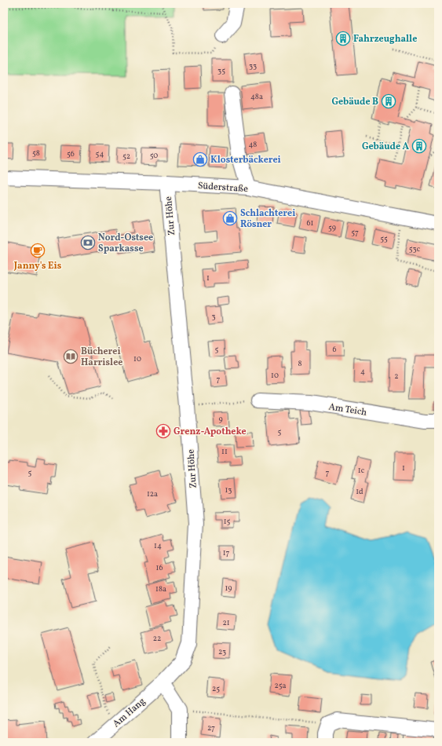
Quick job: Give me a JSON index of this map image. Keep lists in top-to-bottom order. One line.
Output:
{"streets":{"street":["Süderstraße","Zur Höhe","Am Teich","Am Hang"]},"crossings":[["Süderstraße","Zur Höhe"],["Zur Höhe","Am Hang"]],"places":{"building":["Fahrzeughalle","Gebäude B","Gebäude A"],"shop":["Klosterbäckerei","Schlachterei Rösner"],"bank":["Nord-Ostsee Sparkasse"],"cafe":["Janny's Eis"],"library":["Bücherei Harrislee"],"pharmacy":["Grenz-Apotheke"]},"house_numbers":["33","35","48a","48","58","56","54","50","52","61","59","57","55","53c","1","3","5","6","10","8","4","10","2","7","9","5","11","1","1c","5","7","13","1d","12a","15","14","17","16","19","18a","21","22","23","25a","25","27"]}
